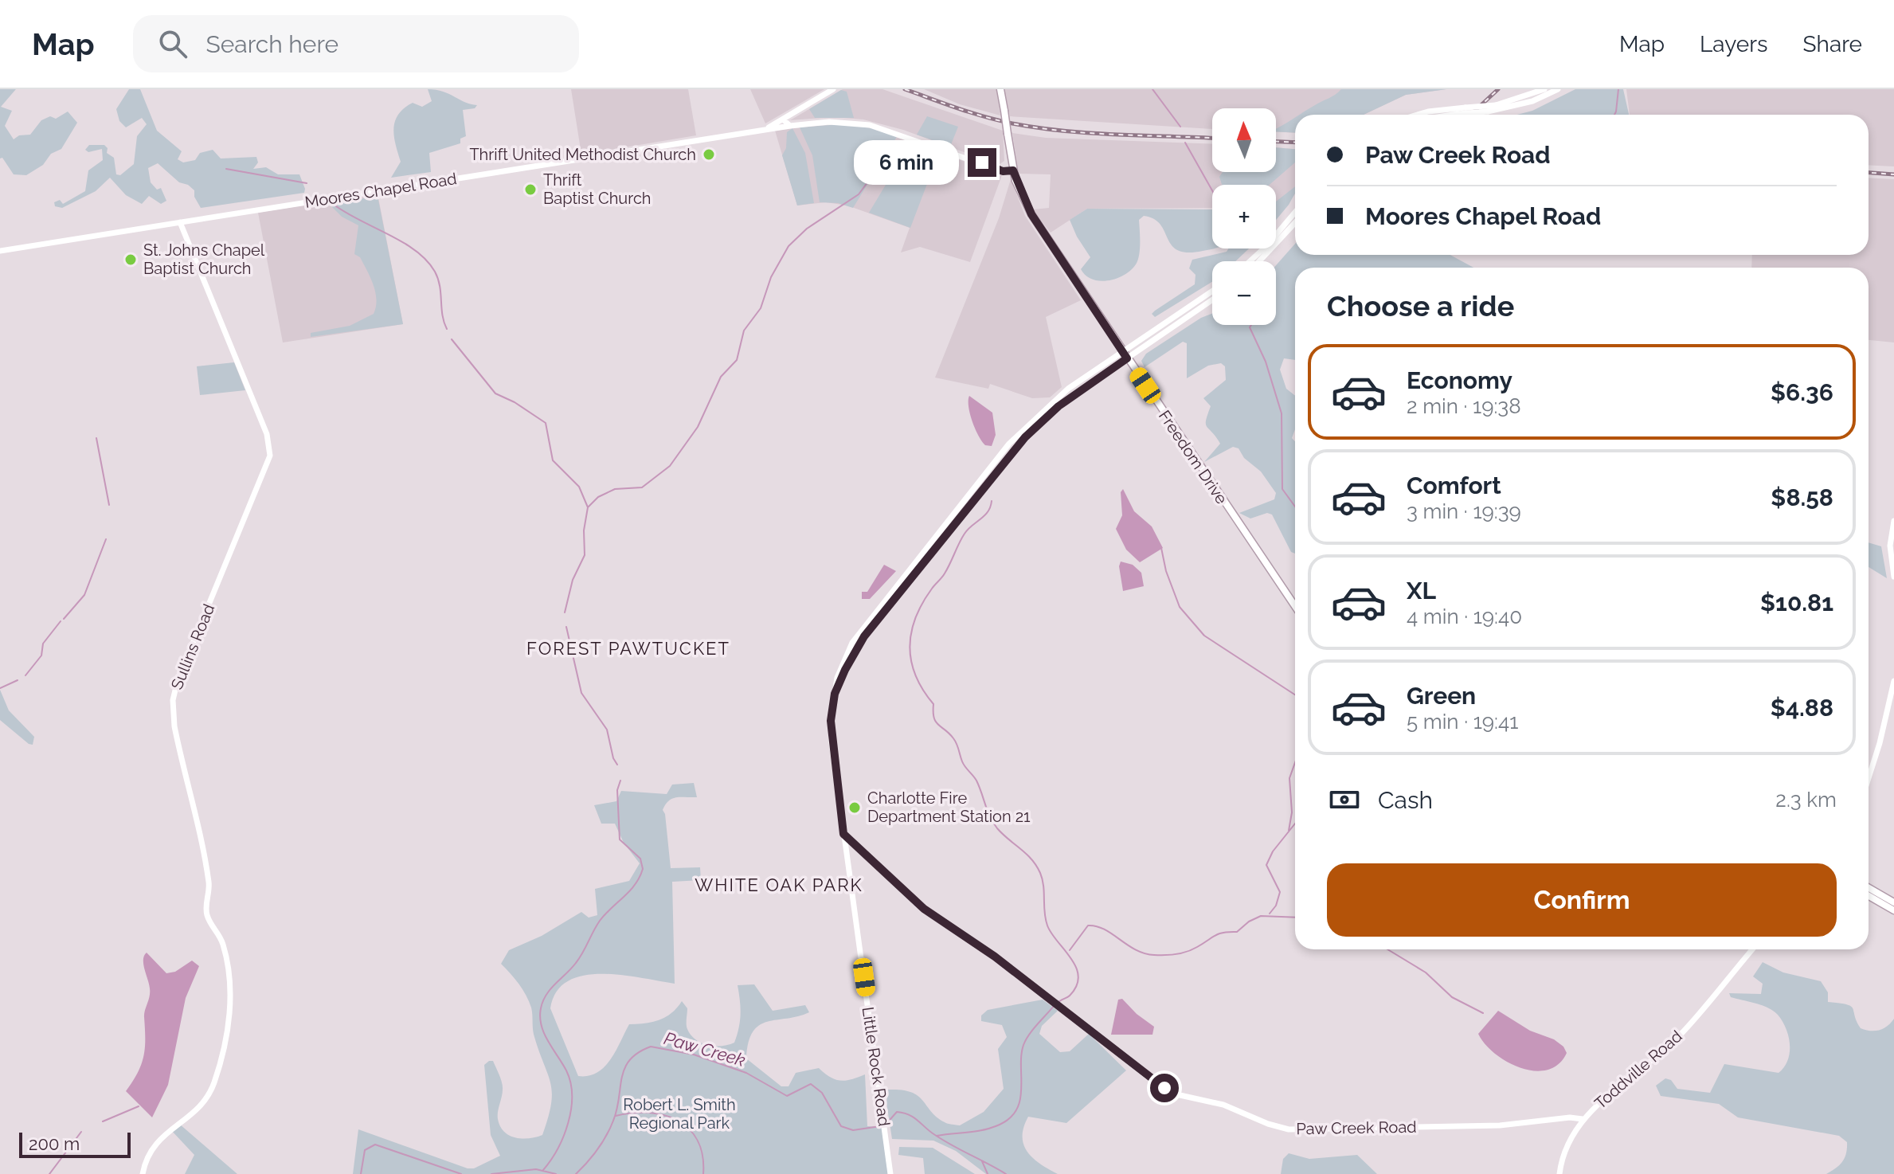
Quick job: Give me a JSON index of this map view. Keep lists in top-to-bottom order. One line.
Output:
{"streets":{"main road":["Moores Chapel Road","Freedom Drive","Sullins Road","Little Rock Road","Toddville Road","Paw Creek Road"]},"crossings":[["Moores Chapel Road","Sullins Road"],["Freedom Drive","Little Rock Road"],["Little Rock Road","Paw Creek Road"],["Toddville Road","Paw Creek Road"]],"districts":["FOREST PAWTUCKET","WHITE OAK PARK"],"water":["Paw Creek"],"parks":["Robert L. Smith Regional Park"],"places":["Thrift United Methodist Church","Thrift Baptist Church","St. Johns Chapel Baptist Church","Charlotte Fire Department Station 21"],"scale_bar":"200 m","north":"top","page":{"header":"Map","search":"Search here","nav":["Map","Layers","Share"],"map_buttons":["+","−"],"banner":["Paw Creek Road","Moores Chapel Road"],"bubble":"6 min","heading":"Choose a ride","list":[{"name":"Economy","note":"2 min · 19:38","value":"$6.36"},{"name":"Comfort","note":"3 min · 19:39","value":"$8.58"},{"name":"XL","note":"4 min · 19:40","value":"$10.81"},{"name":"Green","note":"5 min · 19:41","value":"$4.88"}],"pay":["Cash","2.3 km"],"buttons":"Confirm","scale":"200 m"}}
